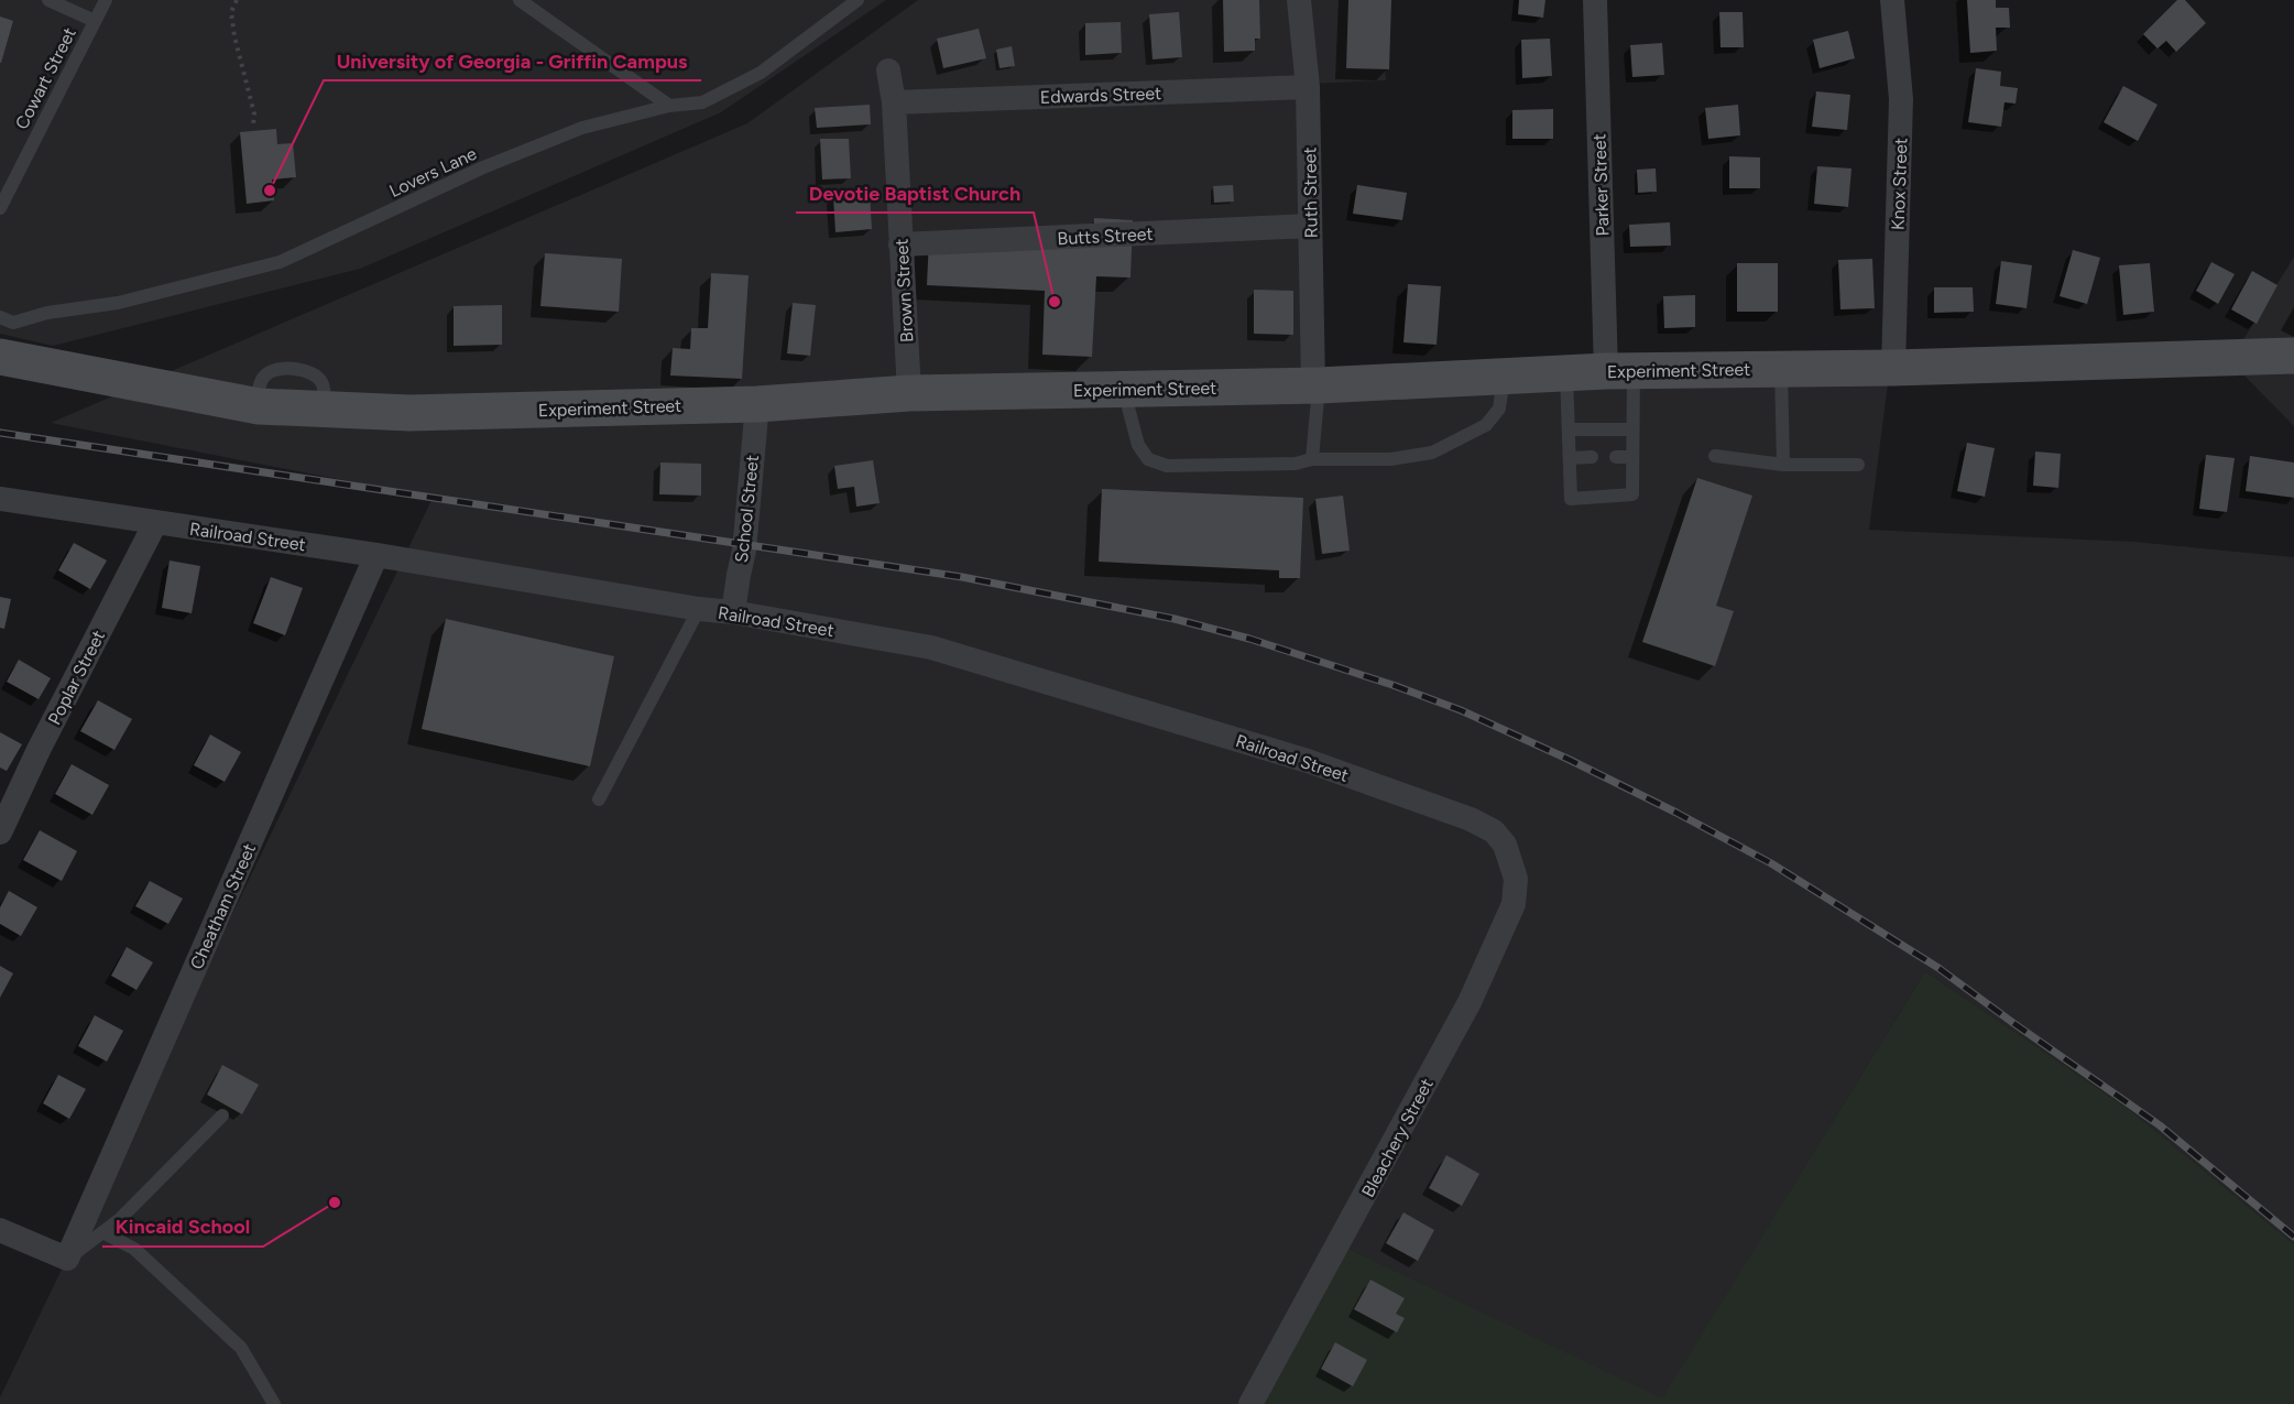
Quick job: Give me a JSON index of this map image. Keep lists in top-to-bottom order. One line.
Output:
{"streets":{"main road":["Experiment Street"],"street":["Edwards Street","Knox Street","Parker Street","Ruth Street","Butts Street","Brown Street","School Street","Railroad Street","Poplar Street","Cheatham Street","Bleachery Street"],"lane":["Cowart Street","Lovers Lane"]},"crossings":[["Edwards Street","Ruth Street"],["Edwards Street","Brown Street"],["Knox Street","Experiment Street"],["Parker Street","Experiment Street"],["Ruth Street","Butts Street"],["Ruth Street","Experiment Street"],["Butts Street","Brown Street"],["Brown Street","Experiment Street"],["Experiment Street","School Street"],["School Street","Railroad Street"],["Railroad Street","Poplar Street"],["Railroad Street","Cheatham Street"],["Railroad Street","Bleachery Street"]],"places":["University of Georgia - Griffin Campus","Devotie Baptist Church","Kincaid School"]}
